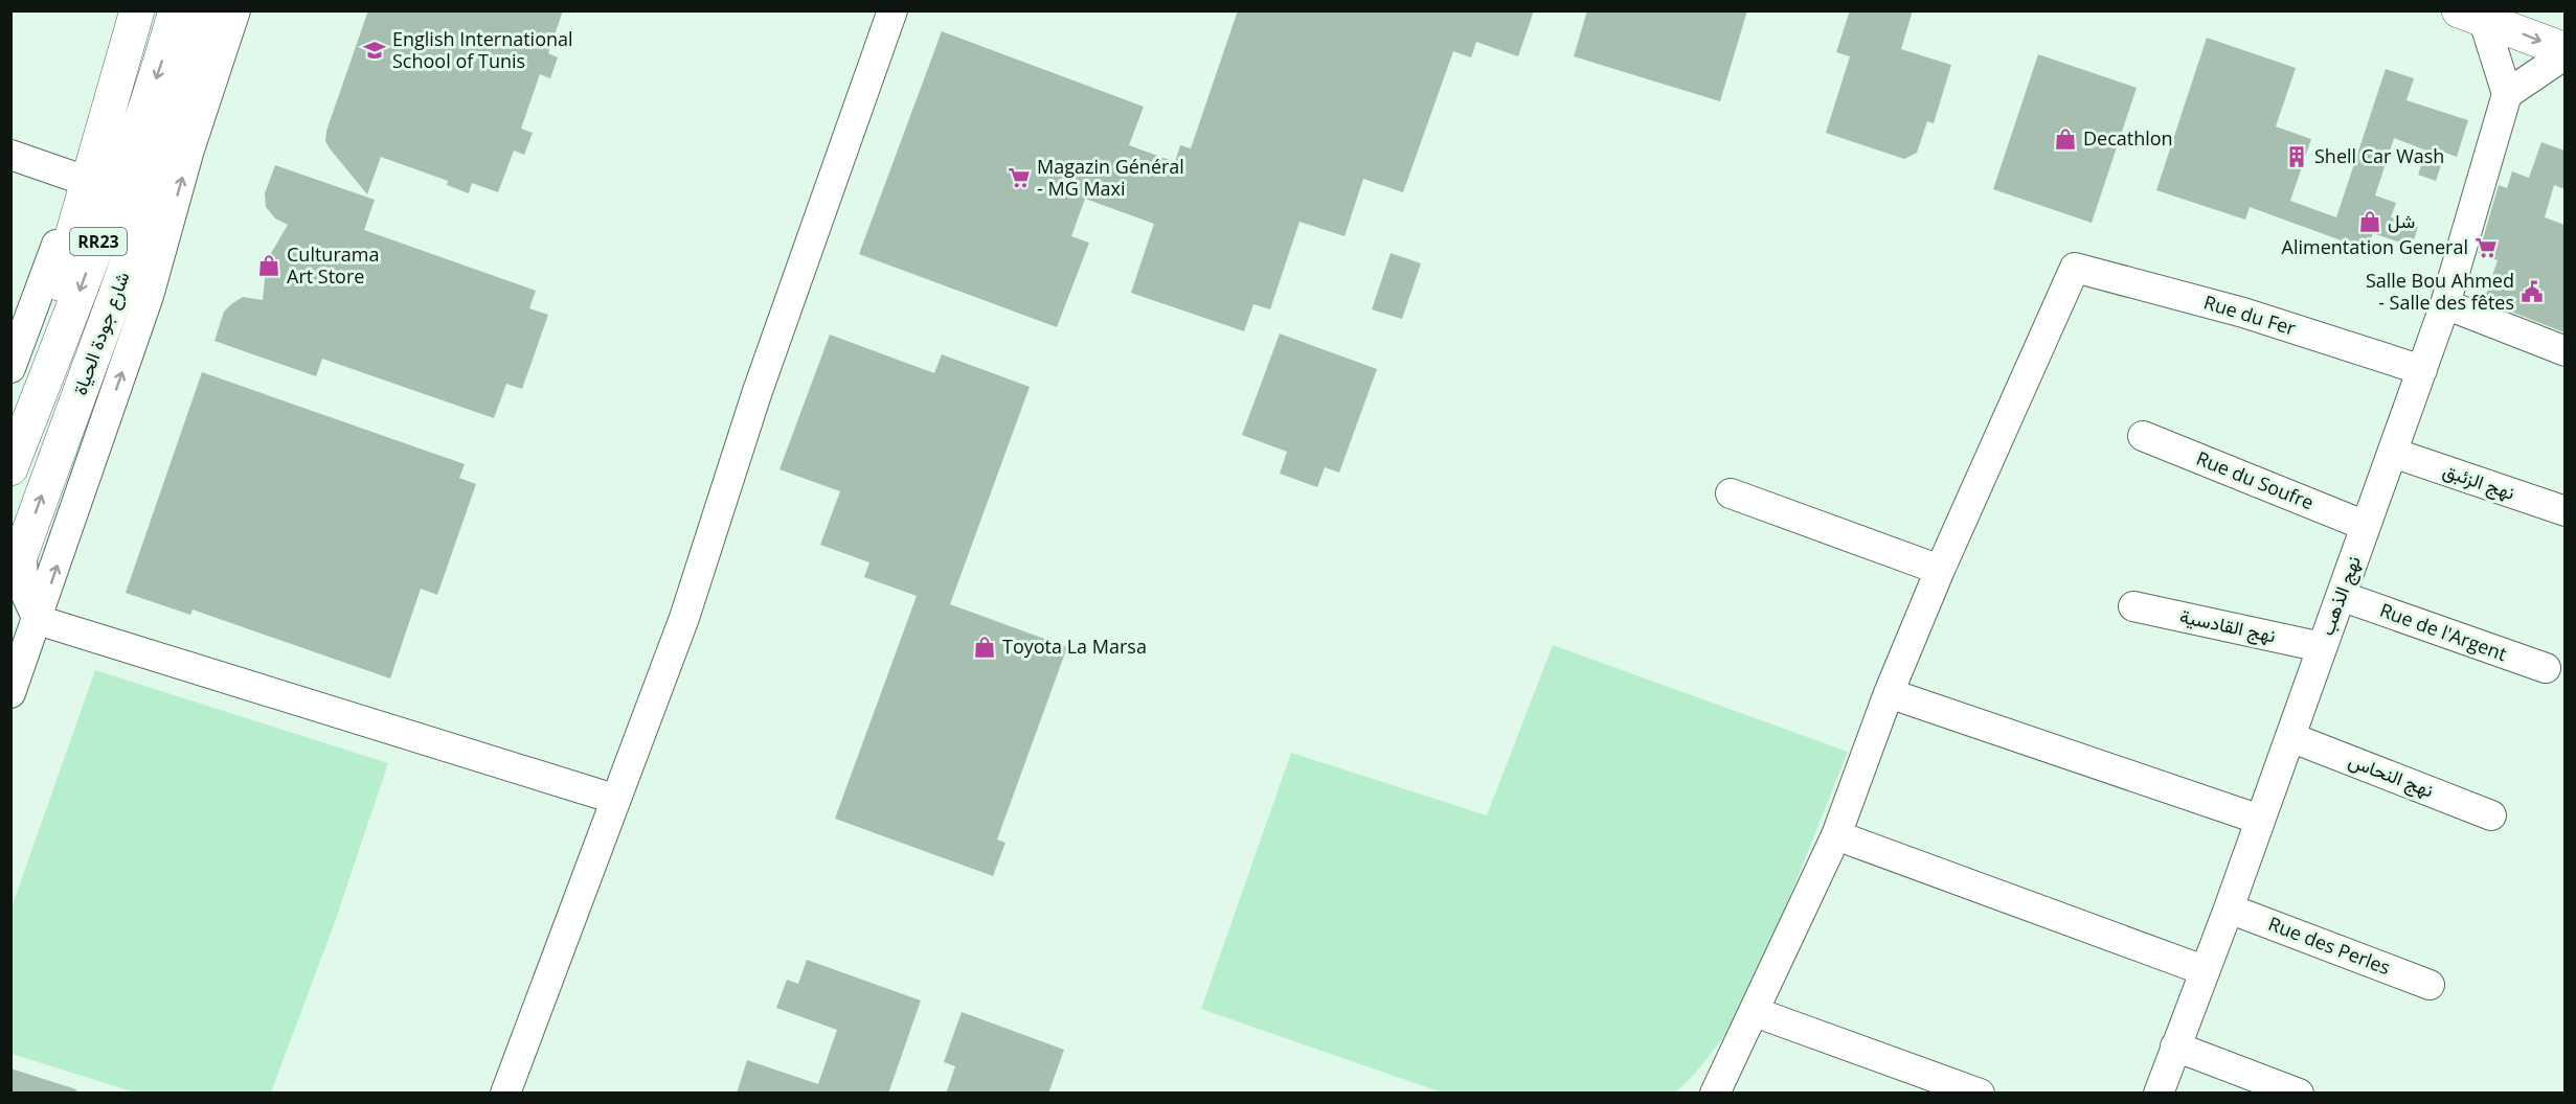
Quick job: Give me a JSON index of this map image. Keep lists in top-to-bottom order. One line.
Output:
{"streets":{"highway":["RR23","شارع جودة الحياة"],"street":["Rue du Fer","Rue du Soufre","نهج الزئبق","نهج الذهب","نهج القادسية","Rue de l'Argent","نهج النحاس","Rue des Perles"]},"crossings":[["Rue du Fer","نهج الذهب"],["Rue du Soufre","نهج الذهب"],["نهج الزئبق","نهج الذهب"],["نهج الذهب","نهج القادسية"],["نهج الذهب","Rue de l'Argent"],["نهج الذهب","نهج النحاس"],["نهج الذهب","Rue des Perles"]],"places":{"school or university":["English International School of Tunis"],"shop":["Decathlon","شل","Culturama Art Store","Toyota La Marsa"],"building":["Shell Car Wash"],"supermarket":["Magazin Général - MG Maxi","Alimentation General"],"public building":["Salle Bou Ahmed - Salle des fêtes"]}}
